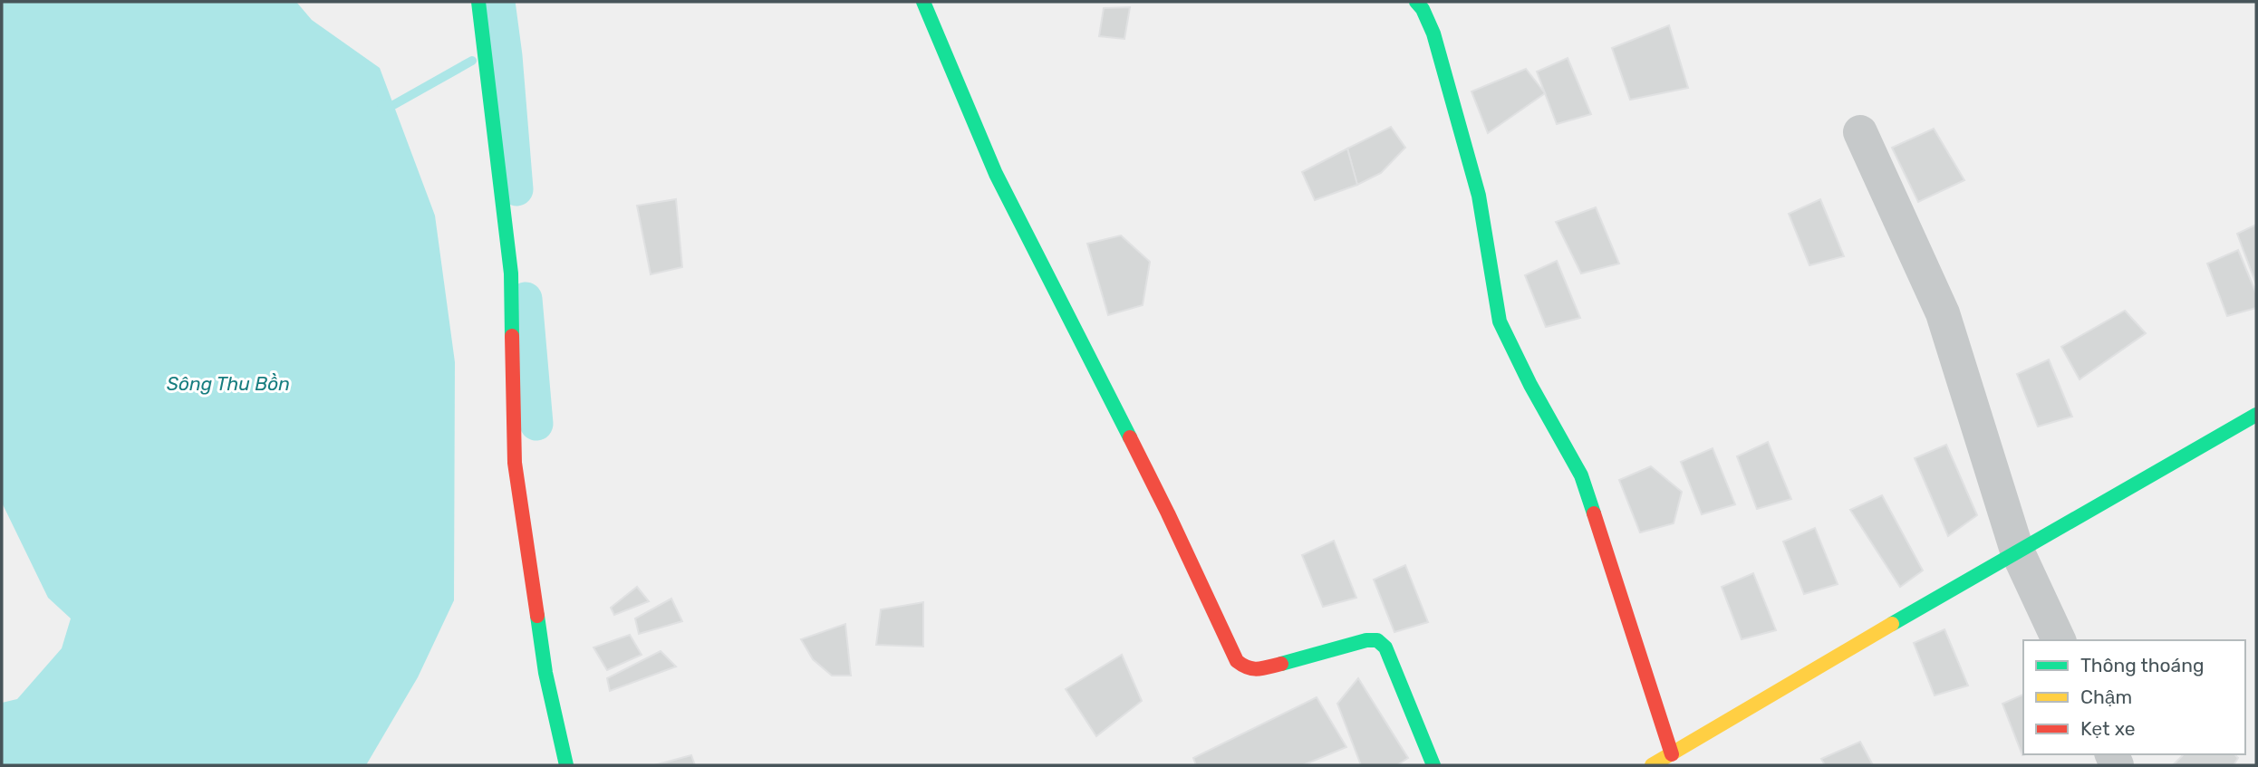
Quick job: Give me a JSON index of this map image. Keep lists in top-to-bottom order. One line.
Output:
{"water":["Sông Thu Bồn"],"legend":["Thông thoáng","Chậm","Kẹt xe"]}
